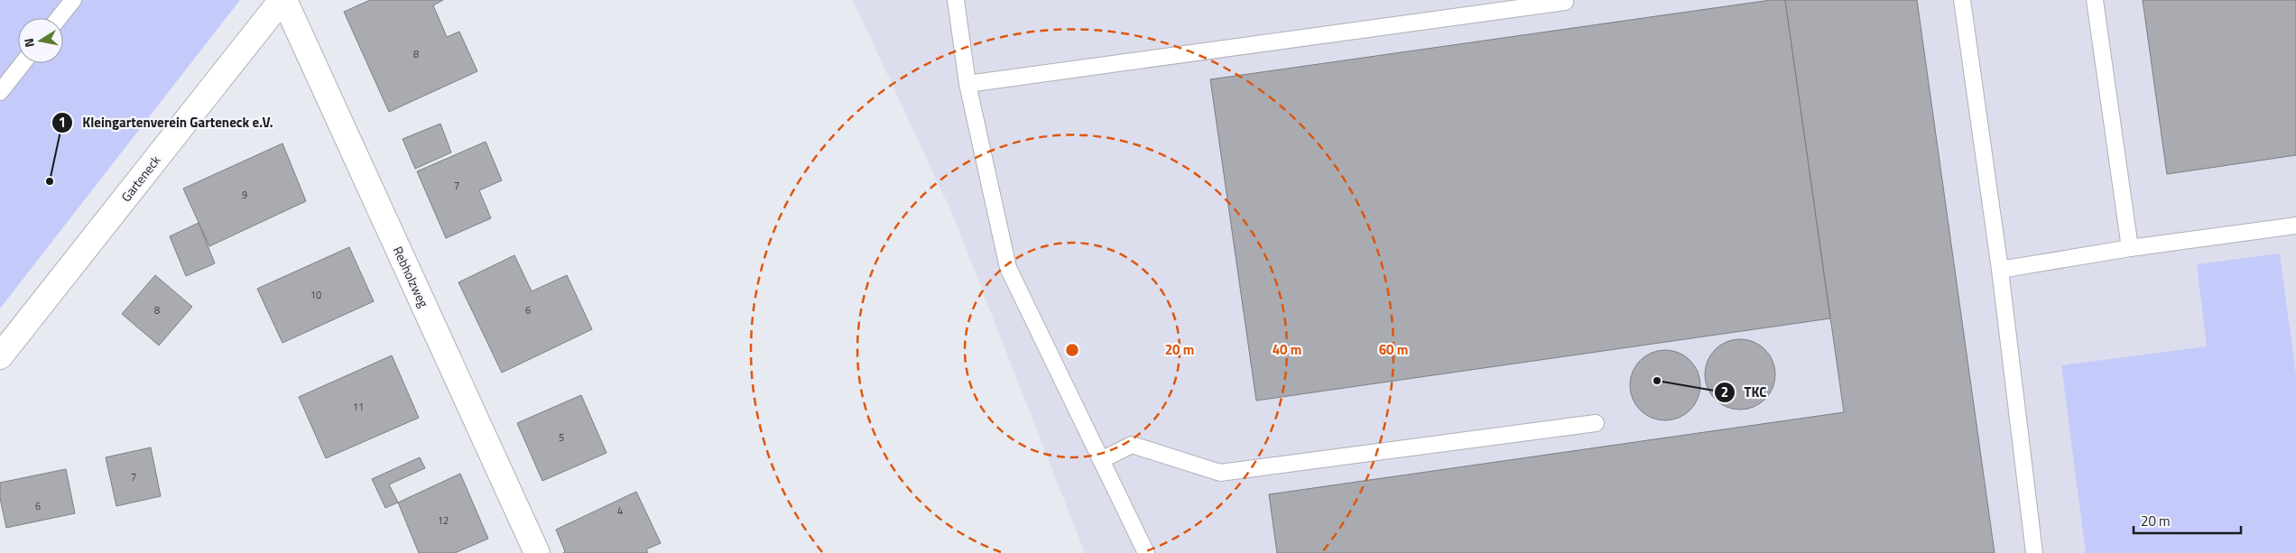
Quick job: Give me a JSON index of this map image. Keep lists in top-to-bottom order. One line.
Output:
{"streets":{"street":["Garteneck","Rebholzweg"]},"crossings":[["Garteneck","Rebholzweg"]],"places":["Kleingartenverein Garteneck e.V.","TKC"],"house_numbers":["8","7","9","10","8","6","11","5","7","6","4","12"],"scale_bar":"20 m","north":"left","rings":["20 m","40 m","60 m"]}
